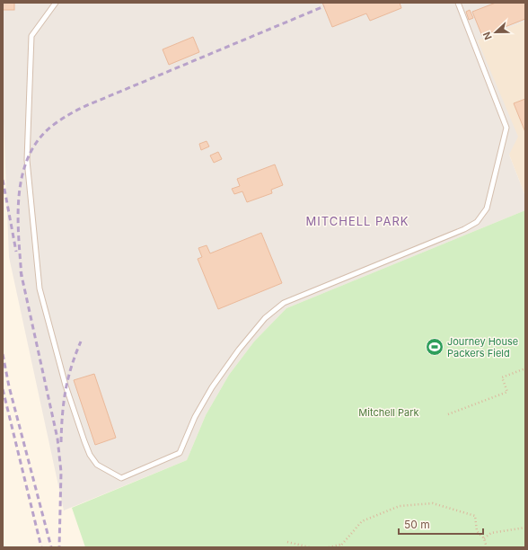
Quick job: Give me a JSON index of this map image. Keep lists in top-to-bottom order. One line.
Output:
{"districts":["MITCHELL PARK"],"parks":["Mitchell Park"],"places":{"sports":["Journey House Packers Field"]},"scale_bar":"50 m","north":"left"}
